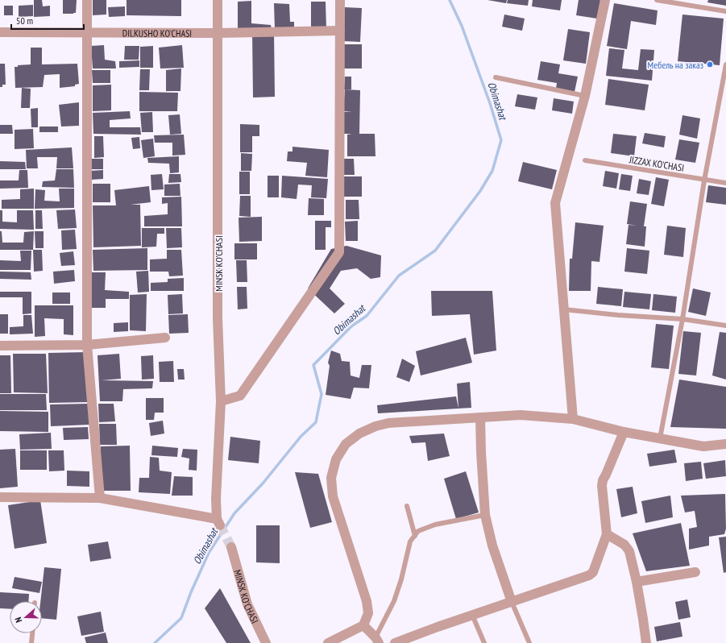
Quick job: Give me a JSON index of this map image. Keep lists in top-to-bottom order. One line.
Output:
{"streets":{"street":["DILKUSHO KO'CHASI","MINSK KO'CHASI"],"lane":["JIZZAX KO'CHASI"]},"crossings":[["DILKUSHO KO'CHASI","MINSK KO'CHASI"]],"water":["Obimashat"],"places":["Мебель на заказ"],"scale_bar":"50 m","north":"left"}
